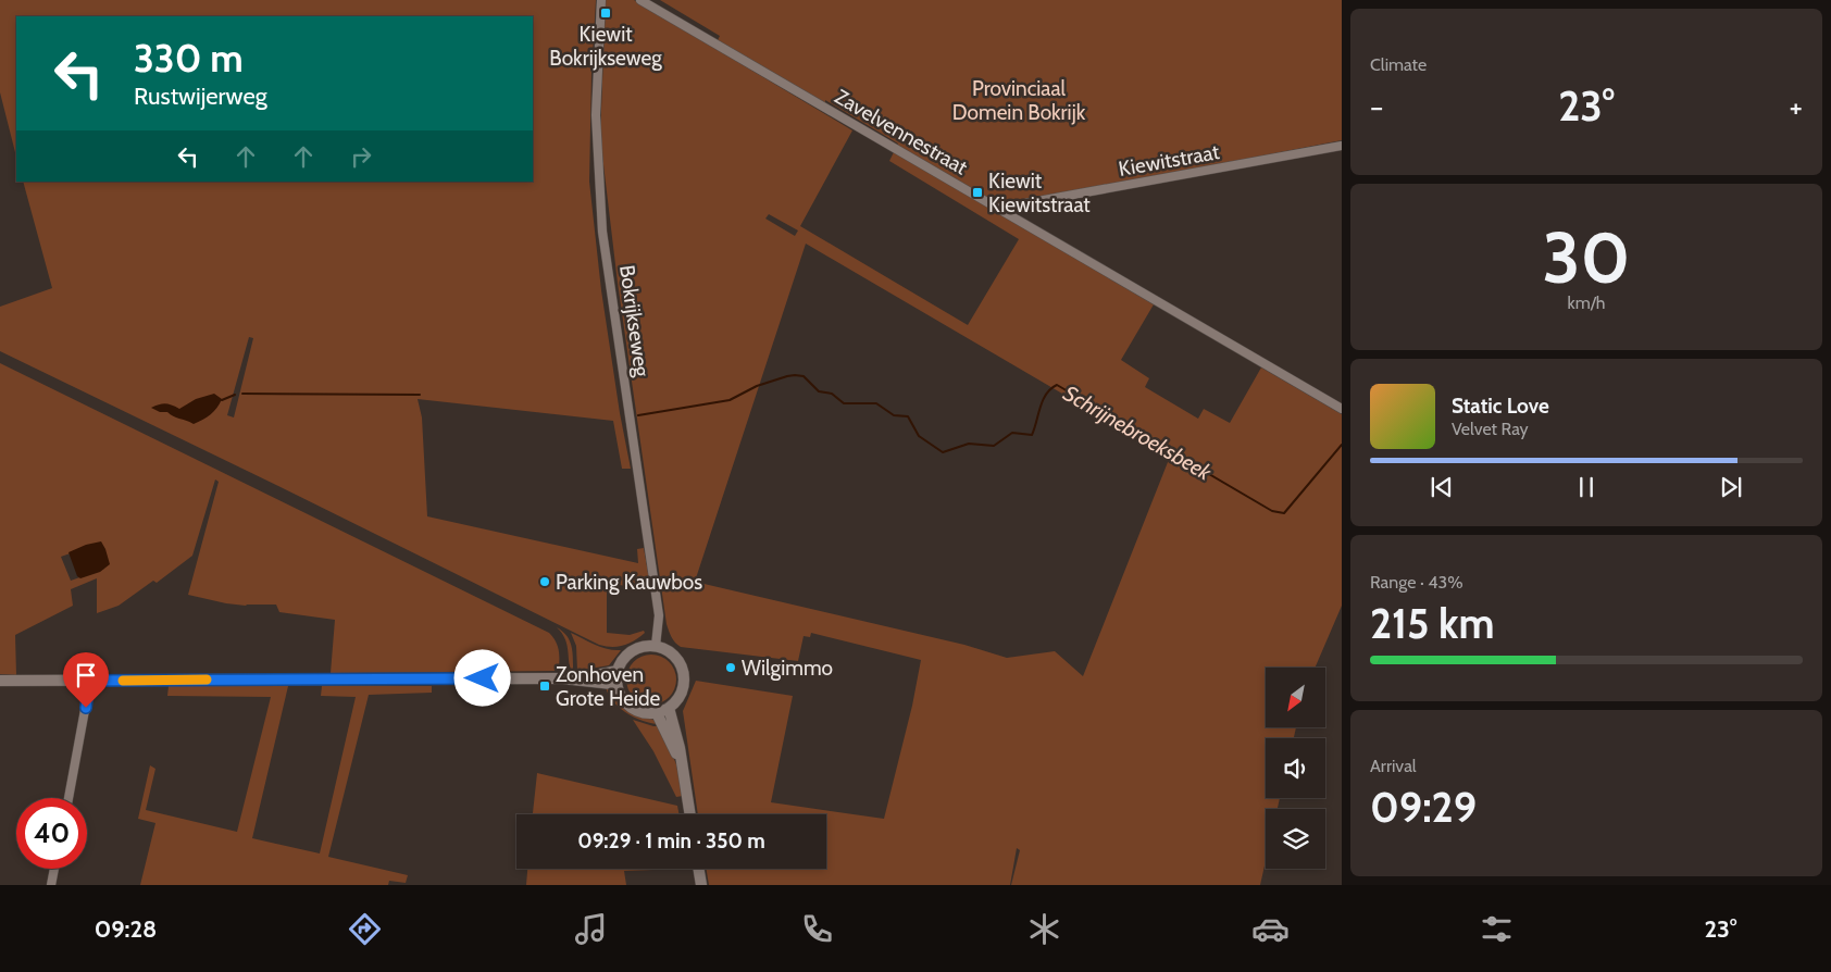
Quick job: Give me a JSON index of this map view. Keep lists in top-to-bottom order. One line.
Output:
{"streets":{"street":["Zavelvennestraat","Kiewitstraat","Bokrijkseweg"]},"crossings":[["Zavelvennestraat","Kiewitstraat"]],"water":["Schrijnebroeksbeek"],"parks":["Provinciaal Domein Bokrijk"],"places":{"transit":["Kiewit Bokrijkseweg","Kiewit Kiewitstraat","Zonhoven Grote Heide"],"other":["Parking Kauwbos","Wilgimmo"]},"north":"bottom left","page":{"tile":["Climate",["30","km/h"],["Range · 43%","215 km"],["Arrival","09:29"]],"turn":["330 m","Rustwijerweg"],"heat":["−","23°","+"],"song":["Static Love","Velvet Ray"],"limit":"40","trip":"09:29 · 1 min · 350 m","tabs":["09:28","23°"]}}
